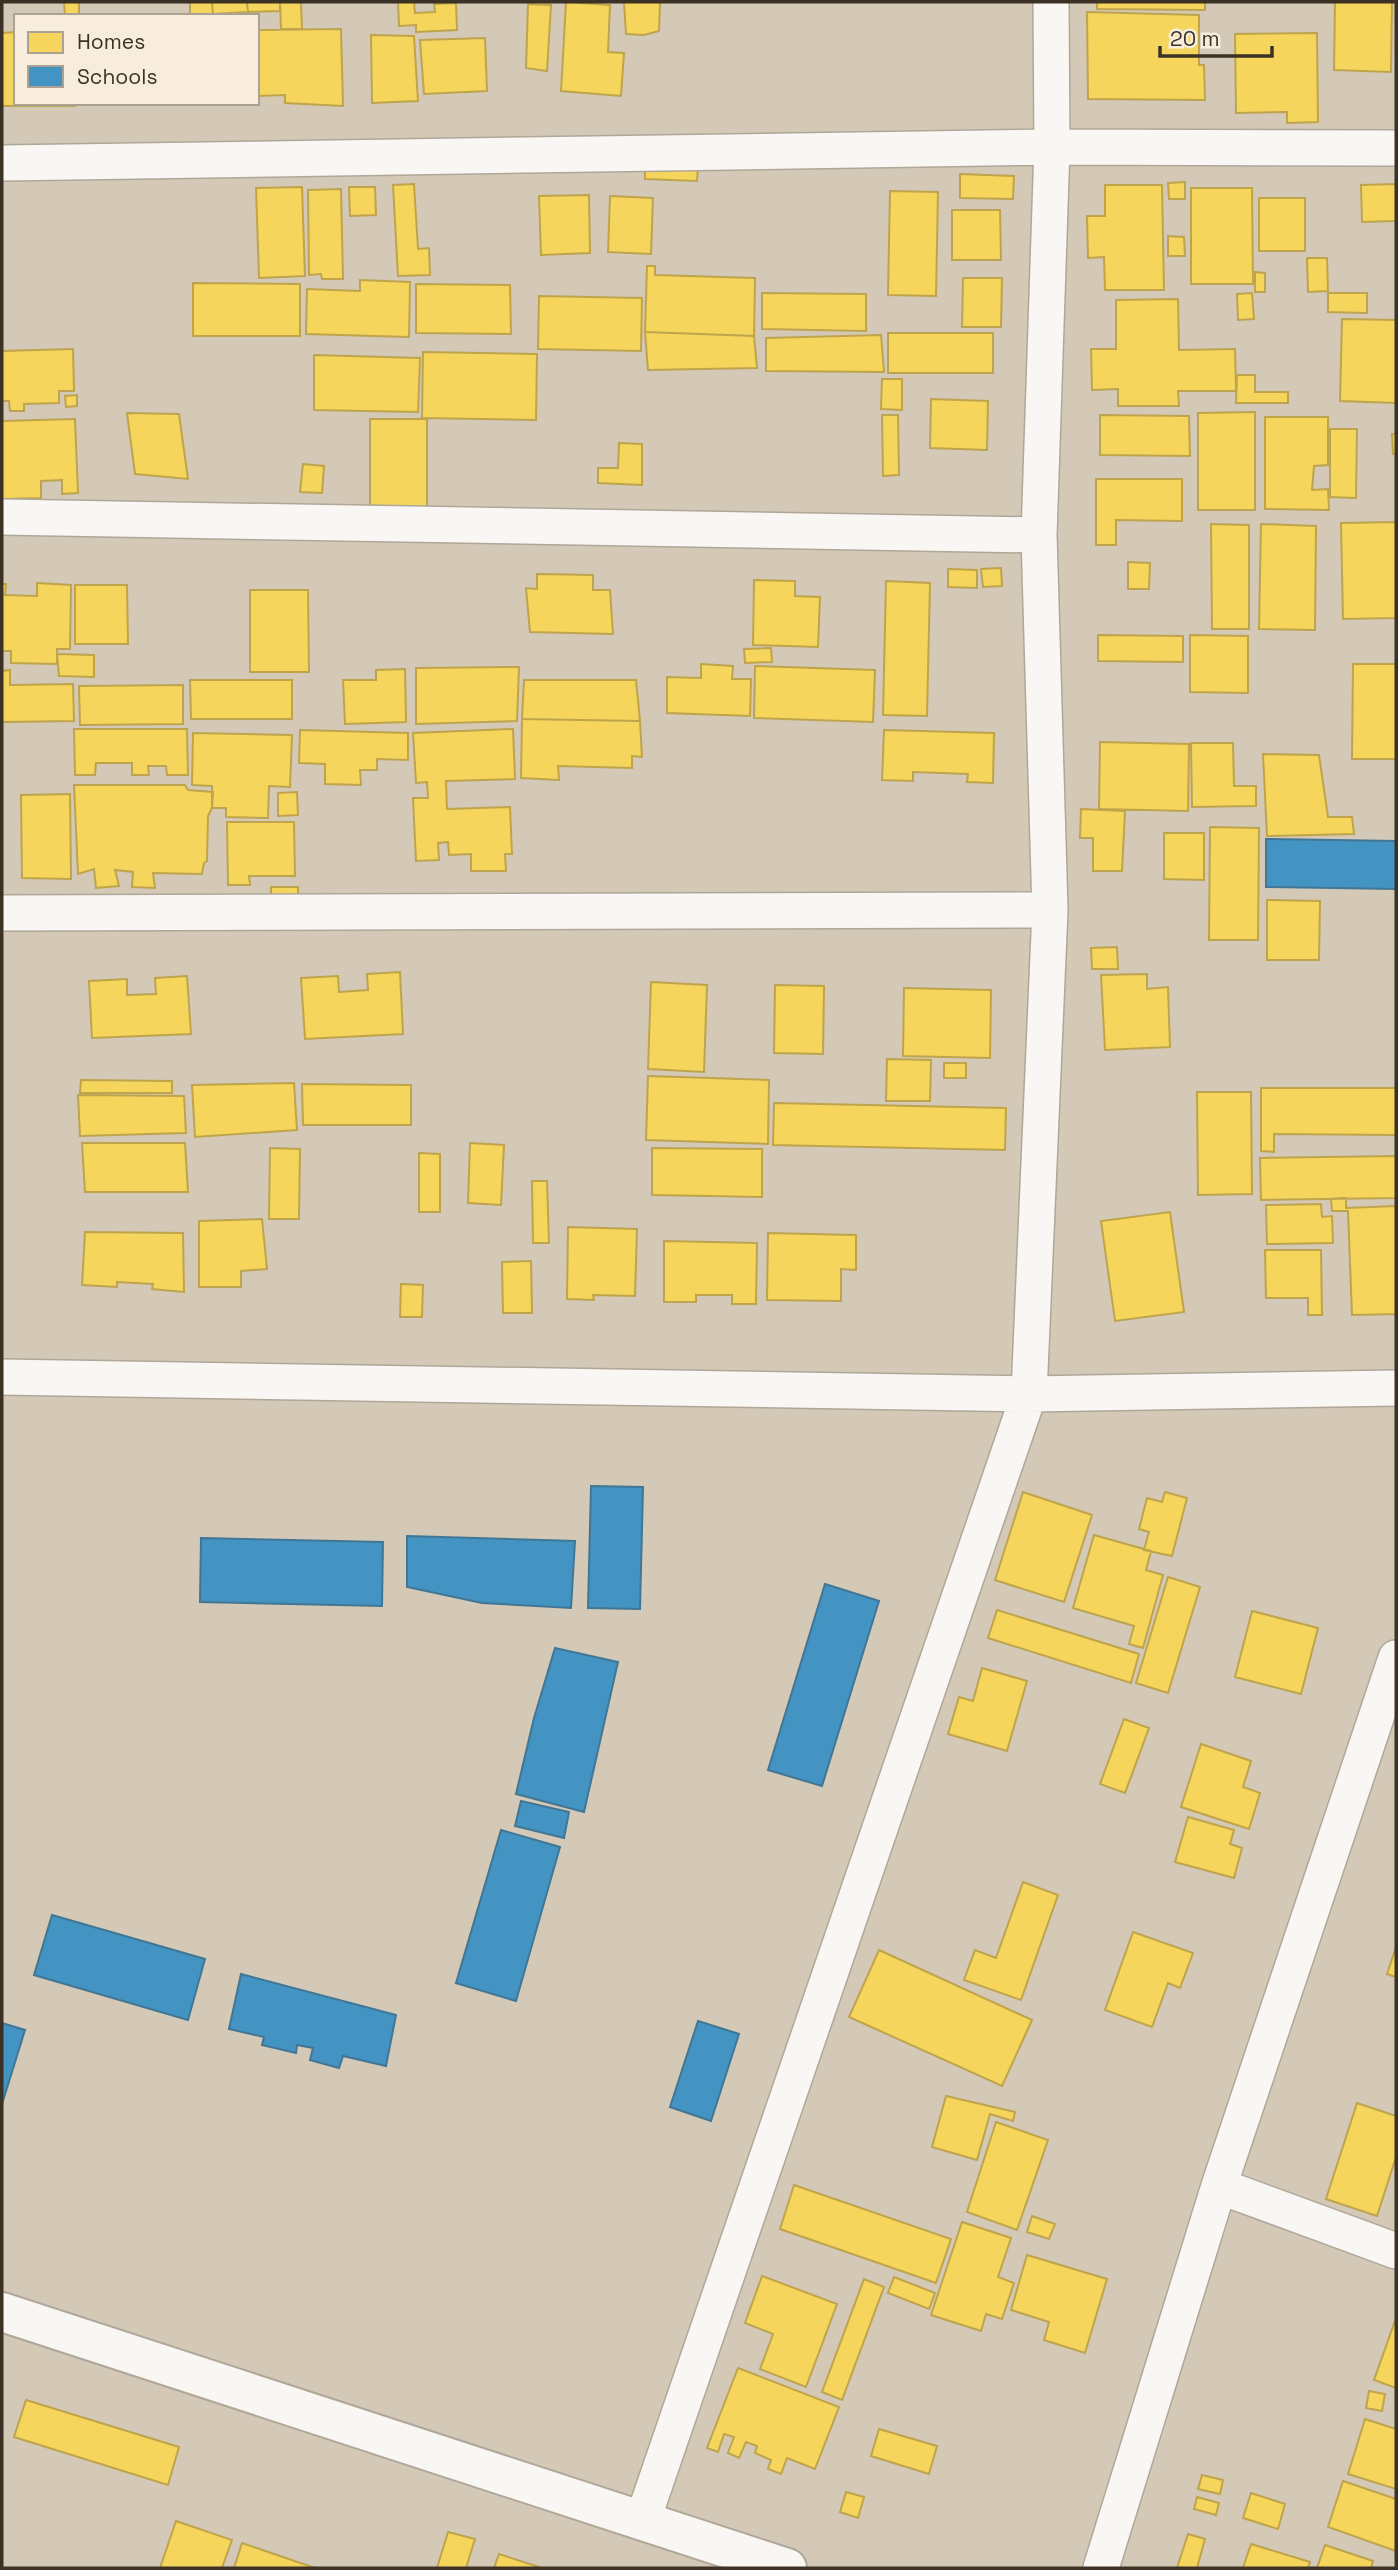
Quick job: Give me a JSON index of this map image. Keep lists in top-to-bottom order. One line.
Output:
{"legend":["Homes","Schools"],"scale_bar":"20 m"}
